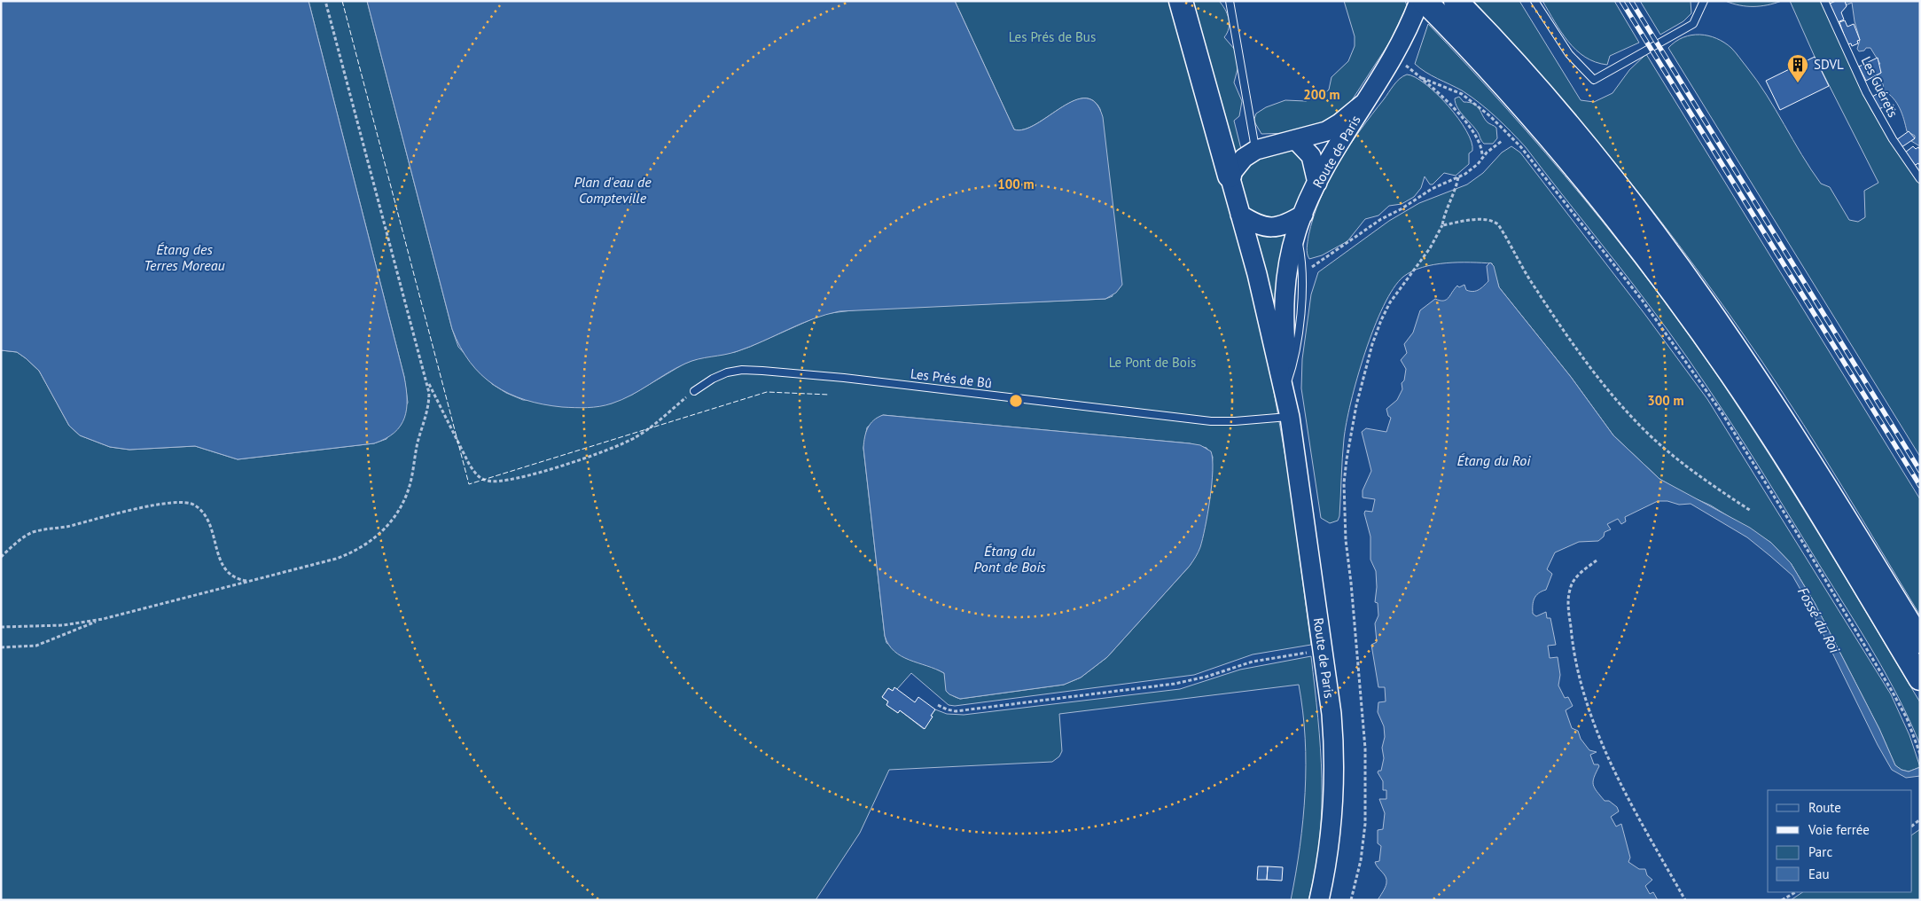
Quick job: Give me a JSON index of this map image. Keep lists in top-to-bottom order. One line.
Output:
{"streets":{"street":["Route de Paris"],"lane":["Les Guérets","Les Prés de Bû"]},"crossings":[["Route de Paris","Les Prés de Bû"]],"water":["Plan d'eau de Compteville","Étang des Terres Moreau","Étang du Roi","Étang du Pont de Bois","Fossé du Roi"],"parks":["Les Prés de Bus","Le Pont de Bois"],"places":{"building":["SDVL"]},"legend":["Route","Voie ferrée","Parc","Eau"],"rings":["200 m","100 m","300 m"]}
